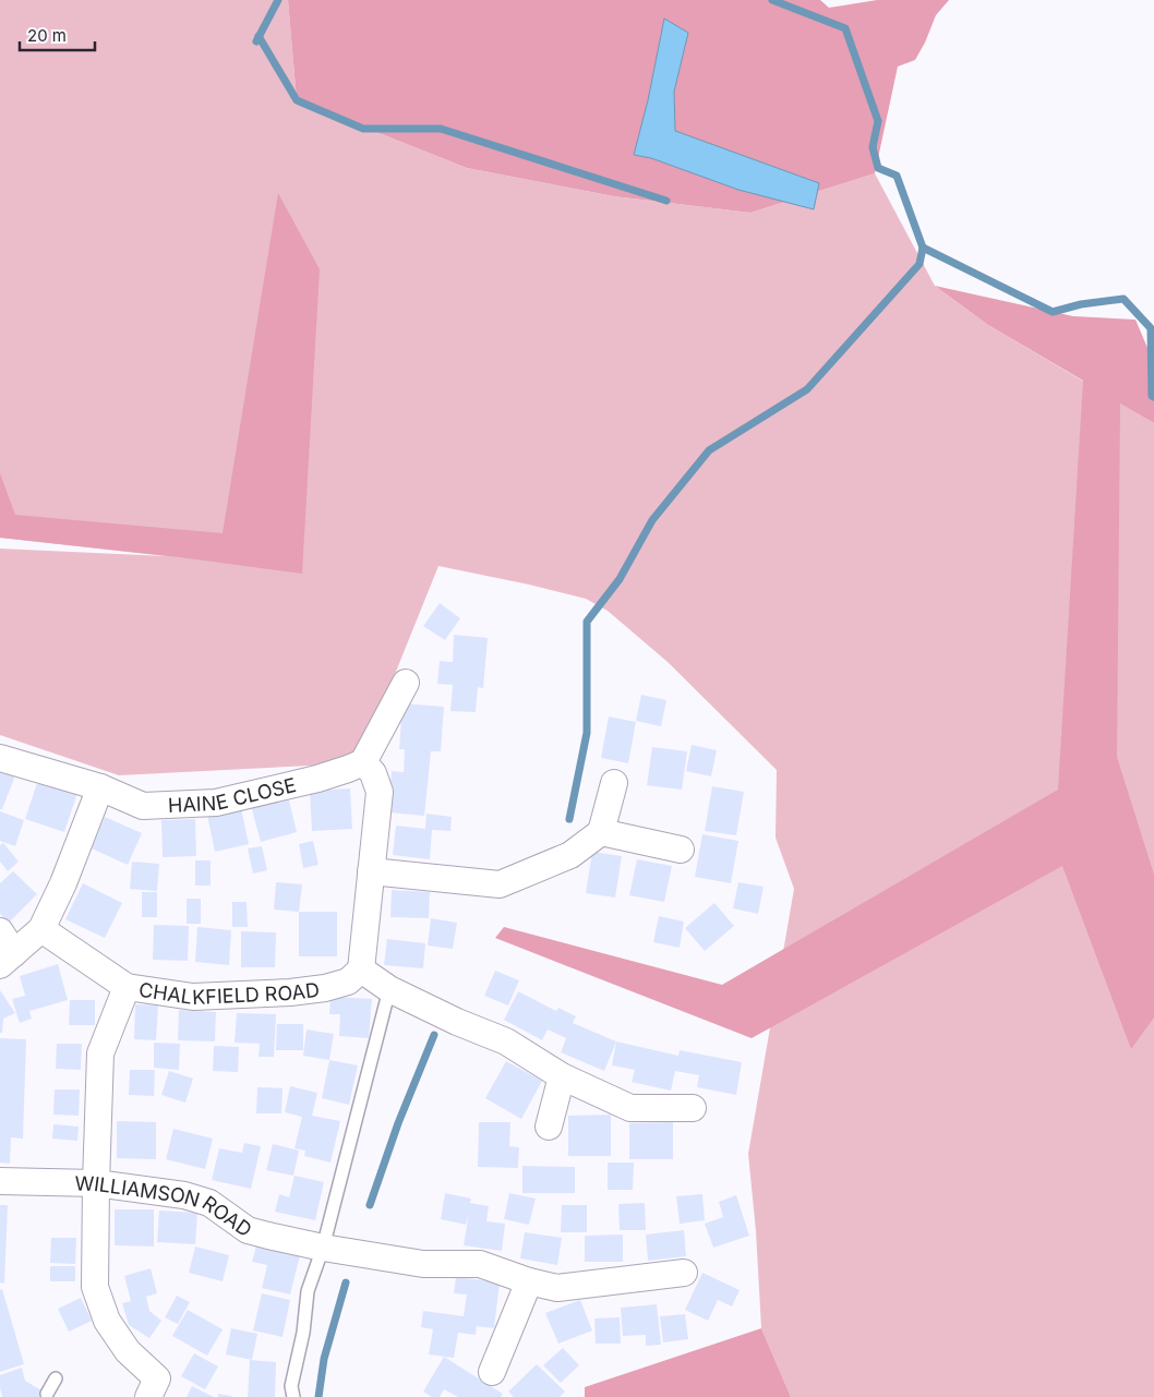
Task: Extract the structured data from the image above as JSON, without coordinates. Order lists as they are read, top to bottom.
{
  "streets": {
    "street": ["HAINE CLOSE", "CHALKFIELD ROAD", "WILLIAMSON ROAD"]
  },
  "scale_bar": "20 m"
}
